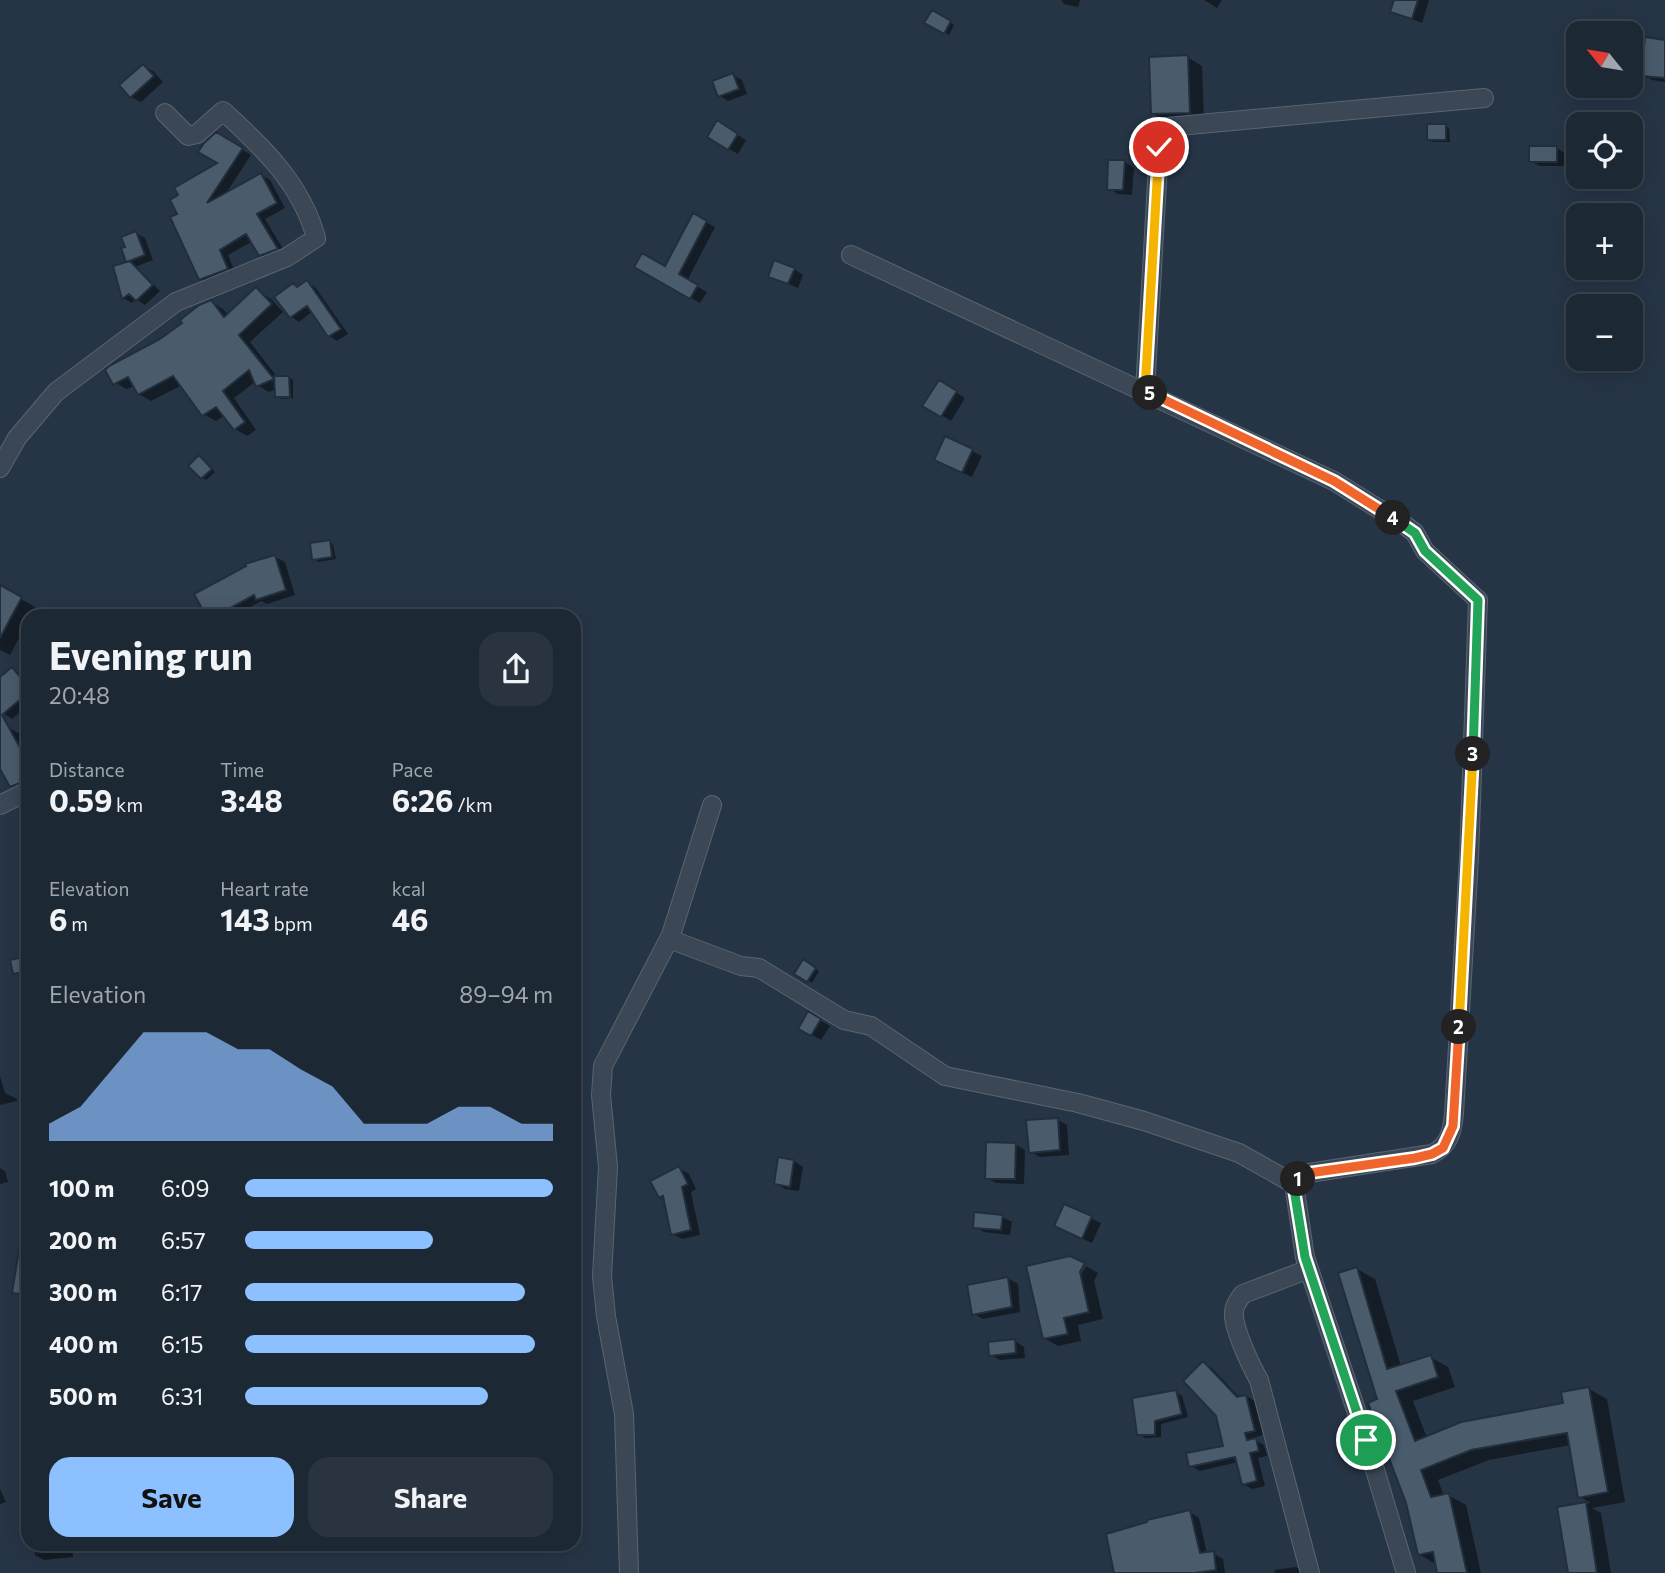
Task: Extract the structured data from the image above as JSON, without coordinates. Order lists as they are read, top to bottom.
{
  "north": "top left",
  "page": {
    "map_buttons": ["+", "−"],
    "pins": [
      "5",
      "4",
      "3",
      "2",
      "1"
    ],
    "heading": ["Evening run", "20:48"],
    "stats": [
      ["Distance", "0.59 km"],
      ["Time", "3:48"],
      ["Pace", "6:26 /km"],
      ["Elevation", "6 m"],
      ["Heart rate", "143 bpm"],
      ["kcal", "46"]
    ],
    "chart": ["Elevation", "89–94 m"],
    "list": [
      {
        "name": "100 m",
        "note": "6:09"
      },
      {
        "name": "200 m",
        "note": "6:57"
      },
      {
        "name": "300 m",
        "note": "6:17"
      },
      {
        "name": "400 m",
        "note": "6:15"
      },
      {
        "name": "500 m",
        "note": "6:31"
      }
    ],
    "buttons": ["Save", "Share"]
  }
}
